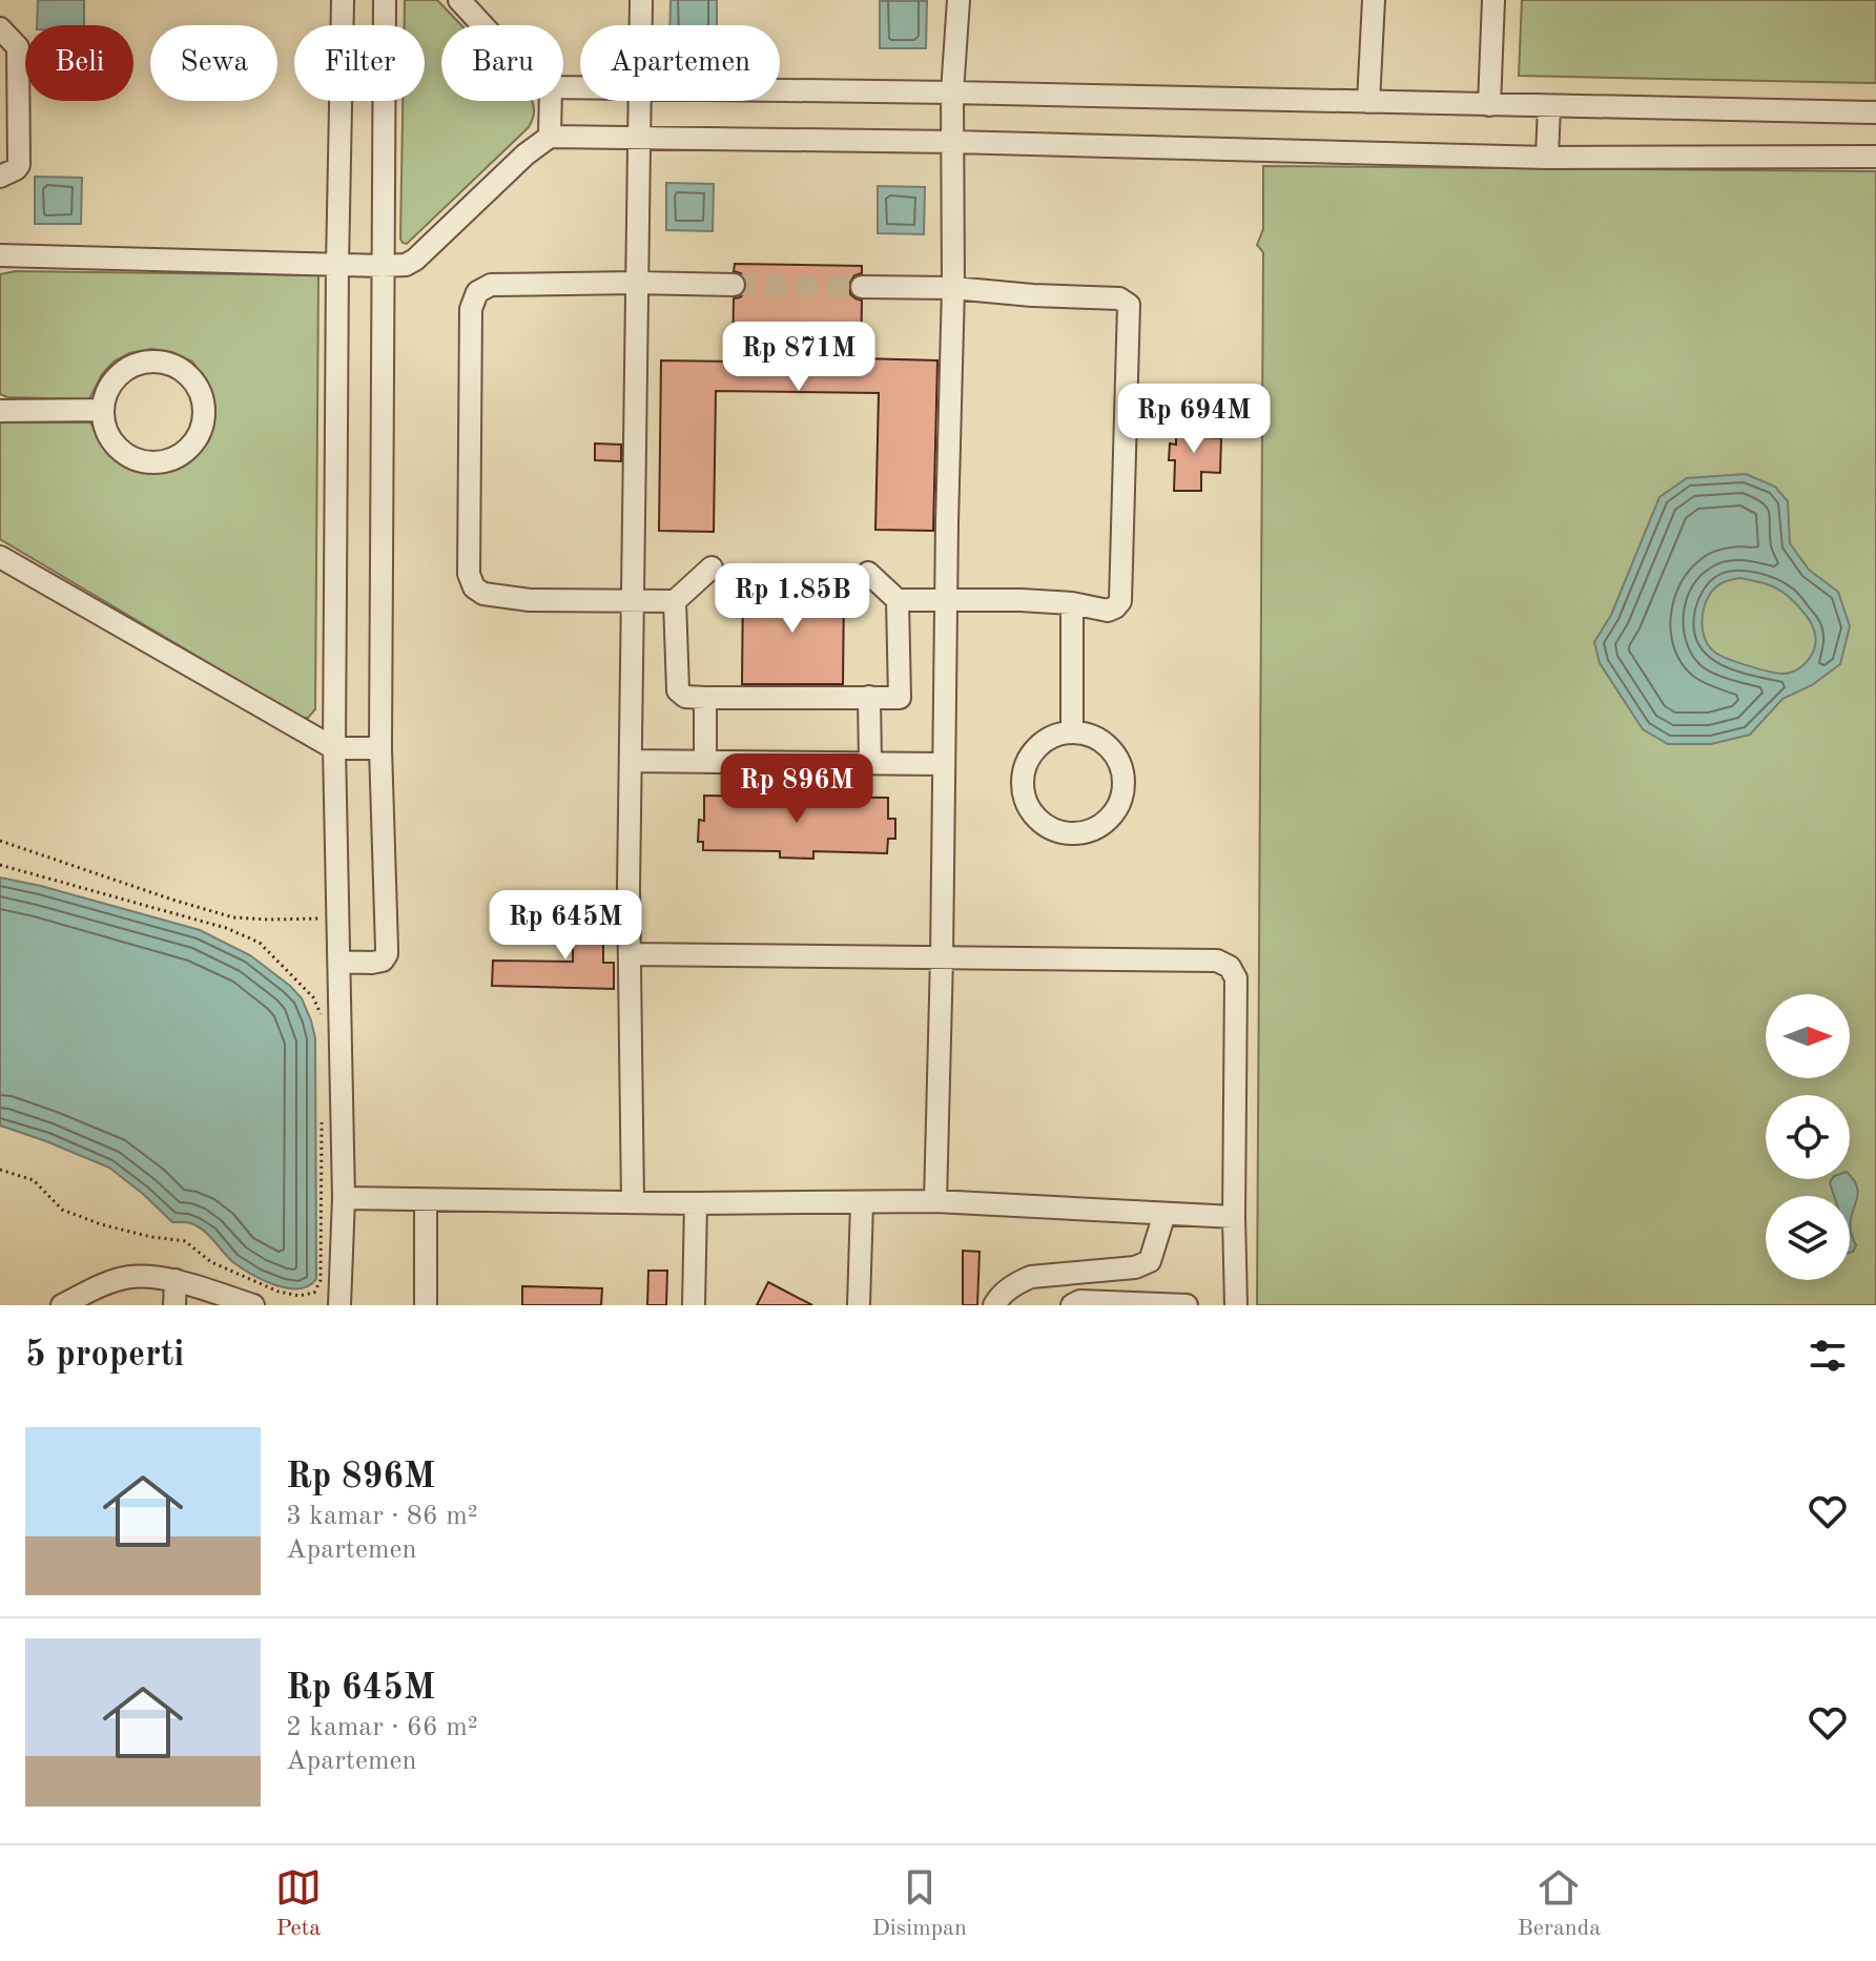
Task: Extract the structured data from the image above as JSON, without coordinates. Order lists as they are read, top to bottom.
{
  "north": "right",
  "page": {
    "chip": [
      "Beli",
      "Sewa",
      "Filter",
      "Baru",
      "Apartemen"
    ],
    "price": [
      "Rp 871M",
      "Rp 694M",
      "Rp 1.85B",
      "Rp 896M",
      "Rp 645M"
    ],
    "heading": "5 properti",
    "list": [
      {
        "name": "Rp 896M",
        "note": "3 kamar · 86 m² · Apartemen"
      },
      {
        "name": "Rp 645M",
        "note": "2 kamar · 66 m² · Apartemen"
      }
    ],
    "tabs": ["Peta", "Disimpan", "Beranda"]
  }
}
